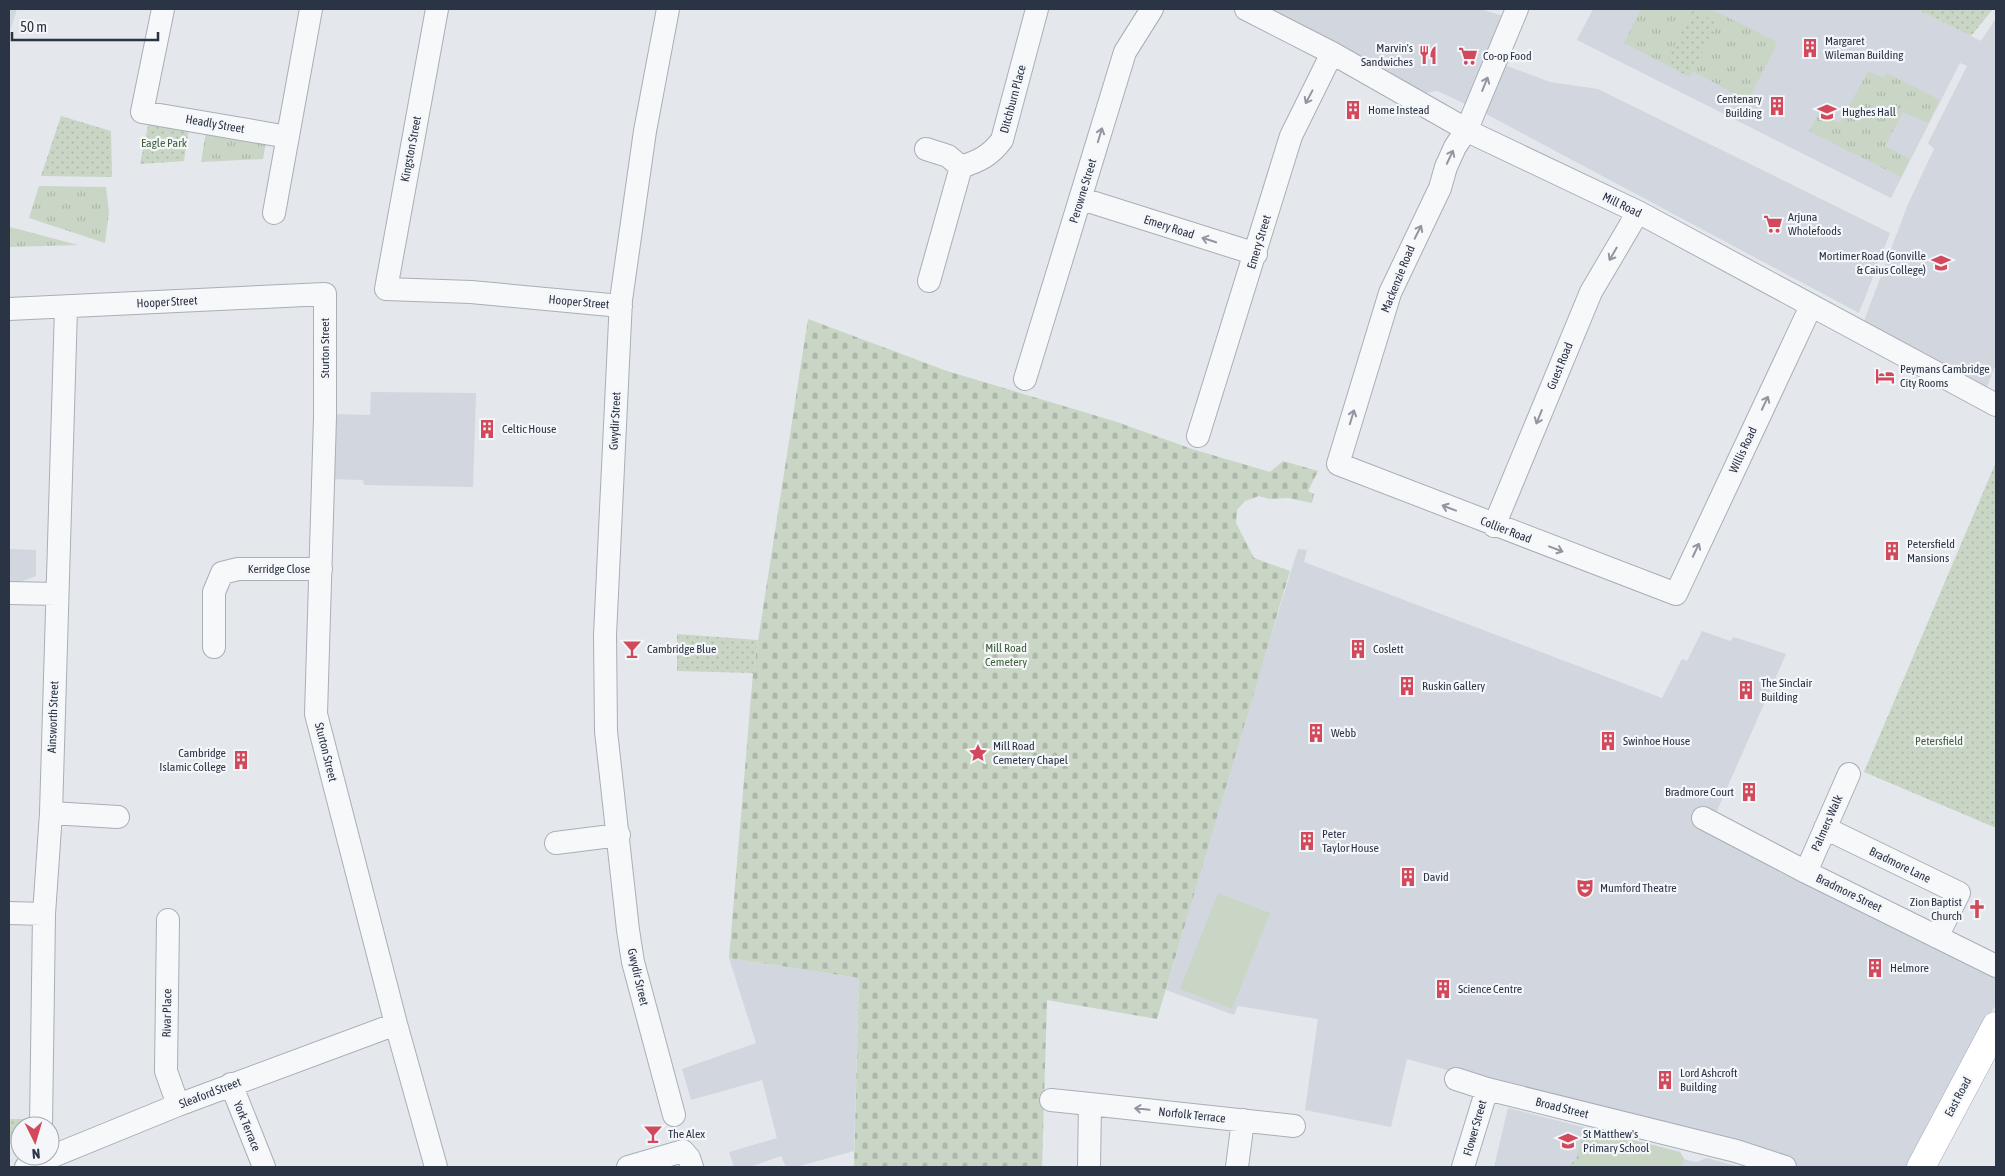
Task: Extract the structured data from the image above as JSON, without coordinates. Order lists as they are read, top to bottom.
{
  "streets": {
    "main road": ["East Road"],
    "street": [
      "Ditchburn Place",
      "Headly Street",
      "Kingston Street",
      "Perowne Street",
      "Mill Road",
      "Emery Road",
      "Emery Street",
      "Mackenzie Road",
      "Hooper Street",
      "Sturton Street",
      "Guest Road",
      "Gwydir Street",
      "Willis Road",
      "Collier Road",
      "Kerridge Close",
      "Ainsworth Street",
      "Palmers Walk",
      "Bradmore Lane",
      "Bradmore Street",
      "Rivar Place",
      "Sleaford Street",
      "Broad Street",
      "Norfolk Terrace",
      "York Terrace",
      "Flower Street"
    ]
  },
  "crossings": [
    ["Kingston Street", "Hooper Street"],
    ["Perowne Street", "Emery Road"],
    ["Mill Road", "Emery Street"],
    ["Mill Road", "Mackenzie Road"],
    ["Mill Road", "Guest Road"],
    ["Mill Road", "Willis Road"],
    ["Emery Road", "Emery Street"],
    ["Mackenzie Road", "Collier Road"],
    ["Hooper Street", "Sturton Street"],
    ["Hooper Street", "Gwydir Street"],
    ["Hooper Street", "Ainsworth Street"],
    ["Sturton Street", "Kerridge Close"],
    ["Sturton Street", "Sleaford Street"],
    ["Guest Road", "Collier Road"],
    ["Willis Road", "Collier Road"],
    ["Palmers Walk", "Bradmore Lane"],
    ["Palmers Walk", "Bradmore Street"],
    ["Bradmore Lane", "Bradmore Street"],
    ["Rivar Place", "Sleaford Street"],
    ["Sleaford Street", "York Terrace"],
    ["Broad Street", "Flower Street"]
  ],
  "one_way": [
    "Perowne Street",
    "Emery Road",
    "Emery Street",
    "Mackenzie Road",
    "Guest Road",
    "Willis Road",
    "Norfolk Terrace"
  ],
  "parks": ["Eagle Park", "Mill Road Cemetery", "Petersfield"],
  "places": {
    "building": [
      "Margaret Wileman Building",
      "Centenary Building",
      "Home Instead",
      "Celtic House",
      "Petersfield Mansions",
      "Coslett",
      "Ruskin Gallery",
      "The Sinclair Building",
      "Webb",
      "Swinhoe House",
      "Cambridge Islamic College",
      "Bradmore Court",
      "Peter Taylor House",
      "David",
      "Helmore",
      "Science Centre",
      "Lord Ashcroft Building"
    ],
    "restaurant": ["Marvin's Sandwiches"],
    "supermarket": ["Co-op Food", "Arjuna Wholefoods"],
    "school or university": ["Hughes Hall", "Mortimer Road (Gonville & Caius College)", "St Matthew's Primary School"],
    "hotel": ["Peymans Cambridge City Rooms"],
    "bar": ["Cambridge Blue", "The Alex"],
    "place": ["Mill Road Cemetery Chapel"],
    "theatre": ["Mumford Theatre"],
    "church": ["Zion Baptist Church"]
  },
  "scale_bar": "50 m",
  "north": "bottom"
}
